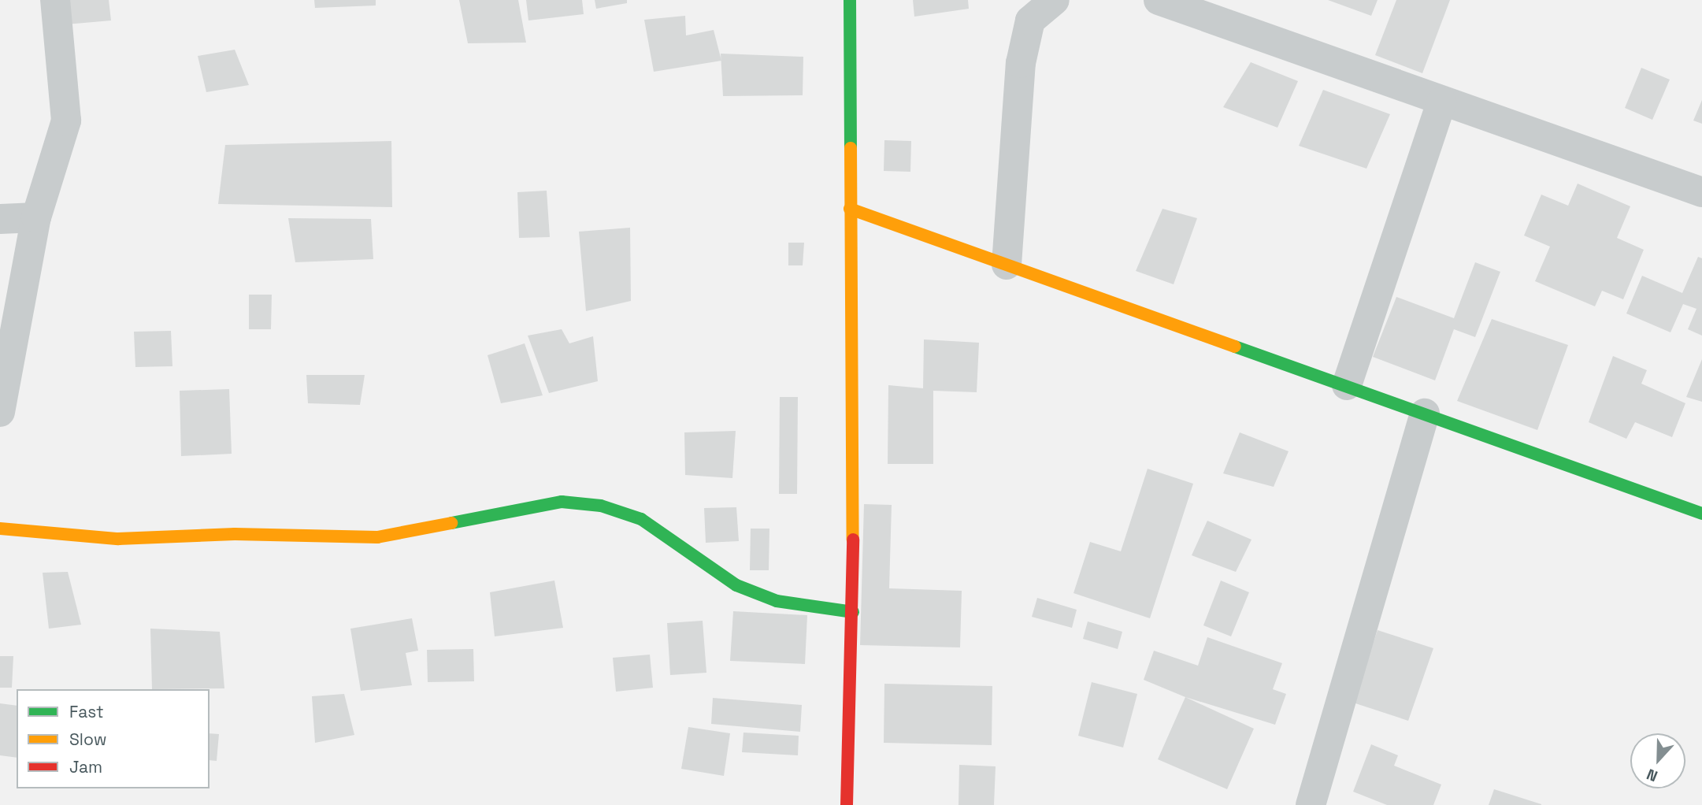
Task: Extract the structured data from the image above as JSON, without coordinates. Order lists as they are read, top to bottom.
{
  "legend": ["Fast", "Slow", "Jam"],
  "north": "bottom"
}
